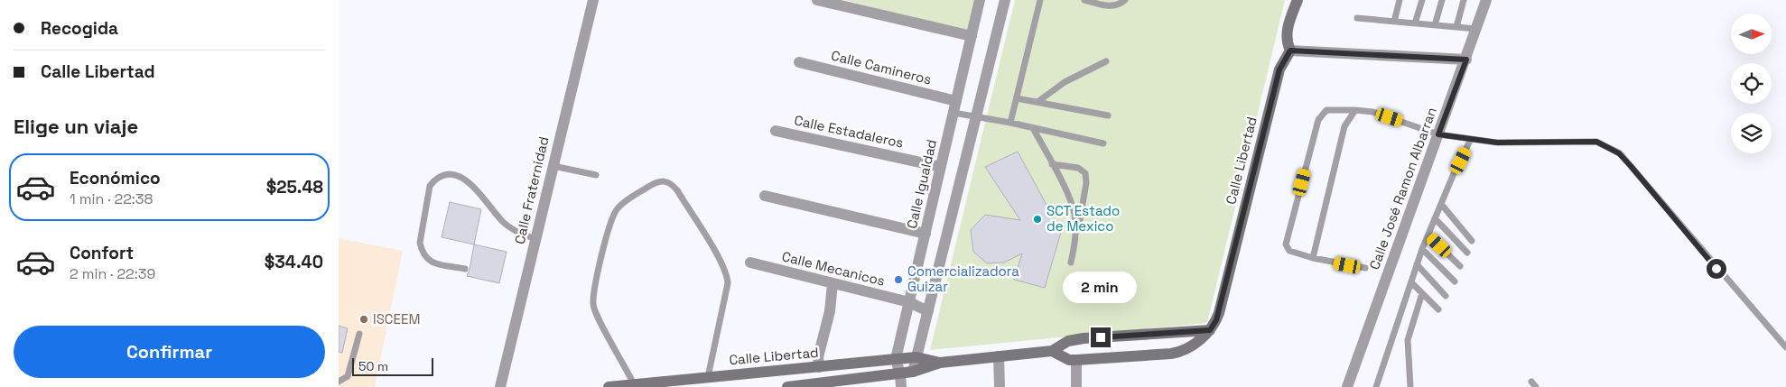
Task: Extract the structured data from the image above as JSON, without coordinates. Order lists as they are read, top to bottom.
{
  "streets": {
    "main road": ["Calle Libertad"],
    "street": [
      "Calle Camineros",
      "Calle Estadaleros",
      "Calle Igualdad",
      "Calle José Ramon Albarran",
      "Calle Fraternidad",
      "Calle Mecanicos"
    ]
  },
  "crossings": [
    ["Calle Camineros", "Calle Igualdad"],
    ["Calle Estadaleros", "Calle Igualdad"],
    ["Calle Libertad", "Calle Igualdad"],
    ["Calle Igualdad", "Calle Mecanicos"]
  ],
  "places": ["SCT Estado de Mexico", "Comercializadora Guizar", "ISCEEM"],
  "scale_bar": "50 m",
  "north": "right",
  "page": {
    "banner": ["Recogida", "Calle Libertad"],
    "heading": "Elige un viaje",
    "list": [
      {
        "name": "Económico",
        "note": "1 min · 22:38",
        "value": "$25.48"
      },
      {
        "name": "Confort",
        "note": "2 min · 22:39",
        "value": "$34.40"
      }
    ],
    "bubble": "2 min",
    "buttons": "Confirmar",
    "scale": "50 m"
  }
}
